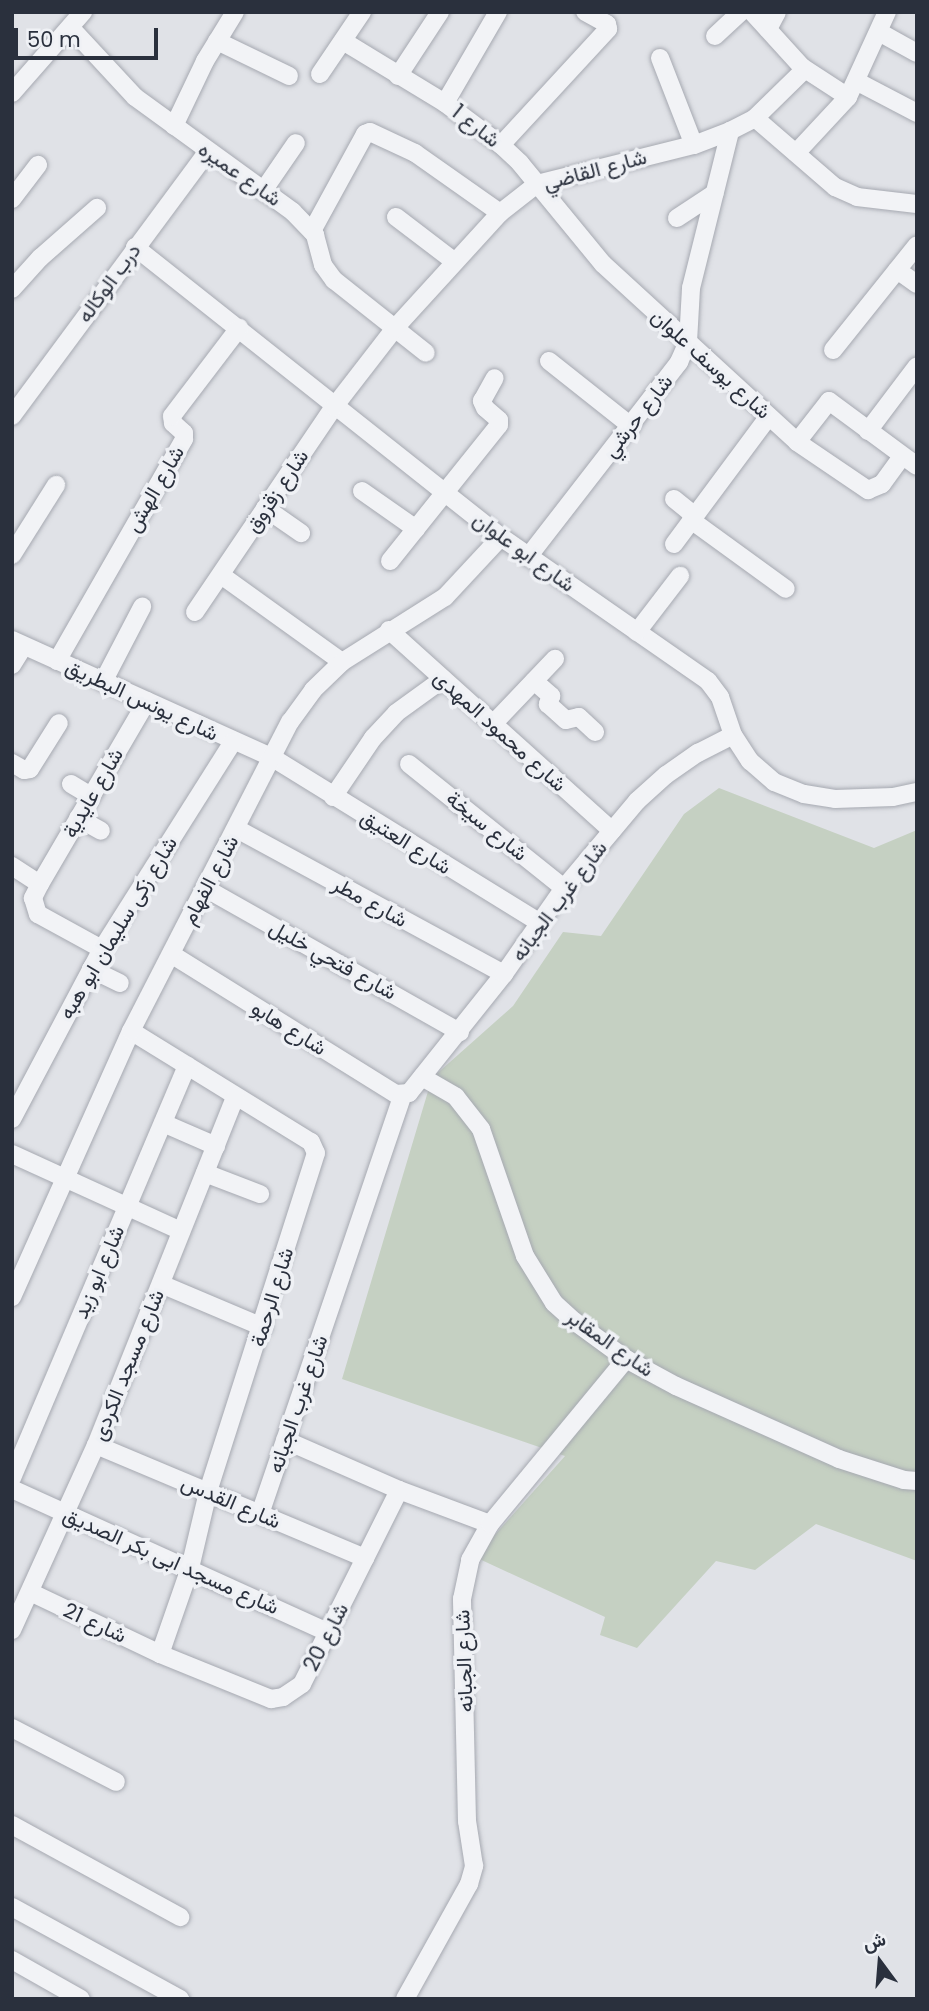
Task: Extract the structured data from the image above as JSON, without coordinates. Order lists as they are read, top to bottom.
{
  "streets": {
    "street": [
      "شارع 1",
      "شارع القاضي",
      "شارع عميره",
      "درب الوكاله",
      "شارع يوسف علوان",
      "شارع حرشي",
      "شارع الهش",
      "شارع زقزوق",
      "شارع ابو علوان",
      "شارع يونس البطريق",
      "شارع محمود المهدى",
      "شارع عايدية",
      "شارع سيخة",
      "شارع العتيق",
      "شارع الفهام",
      "شارع غرب الجبانه",
      "شارع مطر",
      "شارع زكى سليمان ابو هبه",
      "شارع فتحي خليل",
      "شارع هابو",
      "شارع ابو زيد",
      "شارع الرحمة",
      "شارع المقابر",
      "شارع مسجد الكردى",
      "شارع القدس",
      "شارع مسجد ابى بكر الصديق",
      "شارع 21",
      "شارع 20",
      "شارع الجبانه"
    ]
  },
  "crossings": [
    ["شارع 1", "شارع القاضي"],
    ["شارع 1", "شارع يوسف علوان"],
    ["شارع القاضي", "شارع عميره"],
    ["شارع القاضي", "شارع يوسف علوان"],
    ["شارع القاضي", "شارع حرشي"],
    ["شارع القاضي", "شارع زقزوق"],
    ["شارع القاضي", "شارع ابو علوان"],
    ["شارع عميره", "درب الوكاله"],
    ["درب الوكاله", "شارع ابو علوان"],
    ["شارع يوسف علوان", "شارع حرشي"],
    ["شارع حرشي", "شارع ابو علوان"],
    ["شارع الهش", "شارع ابو علوان"],
    ["شارع الهش", "شارع يونس البطريق"],
    ["شارع زقزوق", "شارع ابو علوان"],
    ["شارع ابو علوان", "شارع الفهام"],
    ["شارع ابو علوان", "شارع غرب الجبانه"],
    ["شارع يونس البطريق", "شارع عايدية"],
    ["شارع يونس البطريق", "شارع العتيق"],
    ["شارع يونس البطريق", "شارع الفهام"],
    ["شارع يونس البطريق", "شارع زكى سليمان ابو هبه"],
    ["شارع محمود المهدى", "شارع الفهام"],
    ["شارع محمود المهدى", "شارع غرب الجبانه"],
    ["شارع سيخة", "شارع غرب الجبانه"],
    ["شارع العتيق", "شارع الفهام"],
    ["شارع العتيق", "شارع غرب الجبانه"],
    ["شارع الفهام", "شارع مطر"],
    ["شارع الفهام", "شارع فتحي خليل"],
    ["شارع الفهام", "شارع هابو"],
    ["شارع الفهام", "شارع الرحمة"],
    ["شارع غرب الجبانه", "شارع مطر"],
    ["شارع غرب الجبانه", "شارع فتحي خليل"],
    ["شارع غرب الجبانه", "شارع هابو"],
    ["شارع غرب الجبانه", "شارع المقابر"],
    ["شارع غرب الجبانه", "شارع القدس"],
    ["شارع ابو زيد", "شارع الرحمة"],
    ["شارع الرحمة", "شارع مسجد الكردى"],
    ["شارع الرحمة", "شارع القدس"],
    ["شارع الرحمة", "شارع مسجد ابى بكر الصديق"],
    ["شارع الرحمة", "شارع 21"],
    ["شارع الرحمة", "شارع 20"],
    ["شارع المقابر", "شارع الجبانه"],
    ["شارع مسجد الكردى", "شارع القدس"],
    ["شارع مسجد الكردى", "شارع مسجد ابى بكر الصديق"],
    ["شارع مسجد الكردى", "شارع 21"],
    ["شارع القدس", "شارع 20"],
    ["شارع مسجد ابى بكر الصديق", "شارع 20"],
    ["شارع 21", "شارع 20"]
  ],
  "scale_bar": "50 m",
  "north": "top"
}
